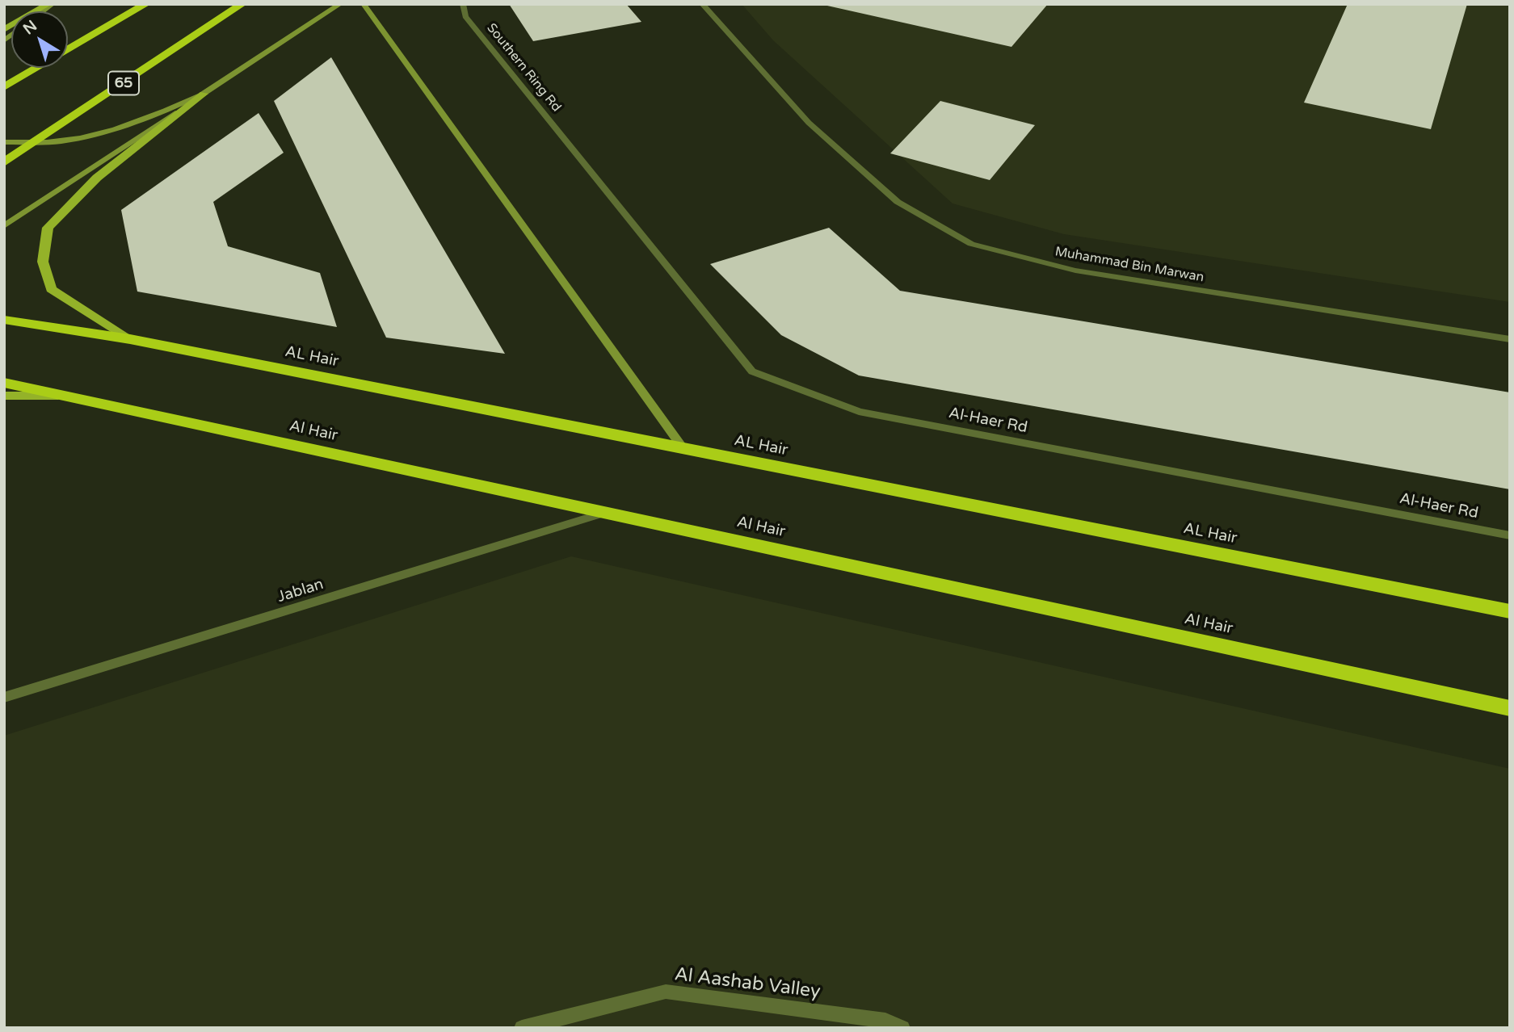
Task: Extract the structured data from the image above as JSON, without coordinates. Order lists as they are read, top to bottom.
{
  "streets": {
    "highway": ["65", "AL Hair", "Al Hair"],
    "street": [
      "Southern Ring Rd",
      "Muhammad Bin Marwan",
      "Al-Haer Rd",
      "Jablan",
      "Al Aashab Valley"
    ]
  },
  "crossings": [
    ["Southern Ring Rd", "Al-Haer Rd"],
    ["Al Hair", "Jablan"]
  ],
  "north": "top left"
}
